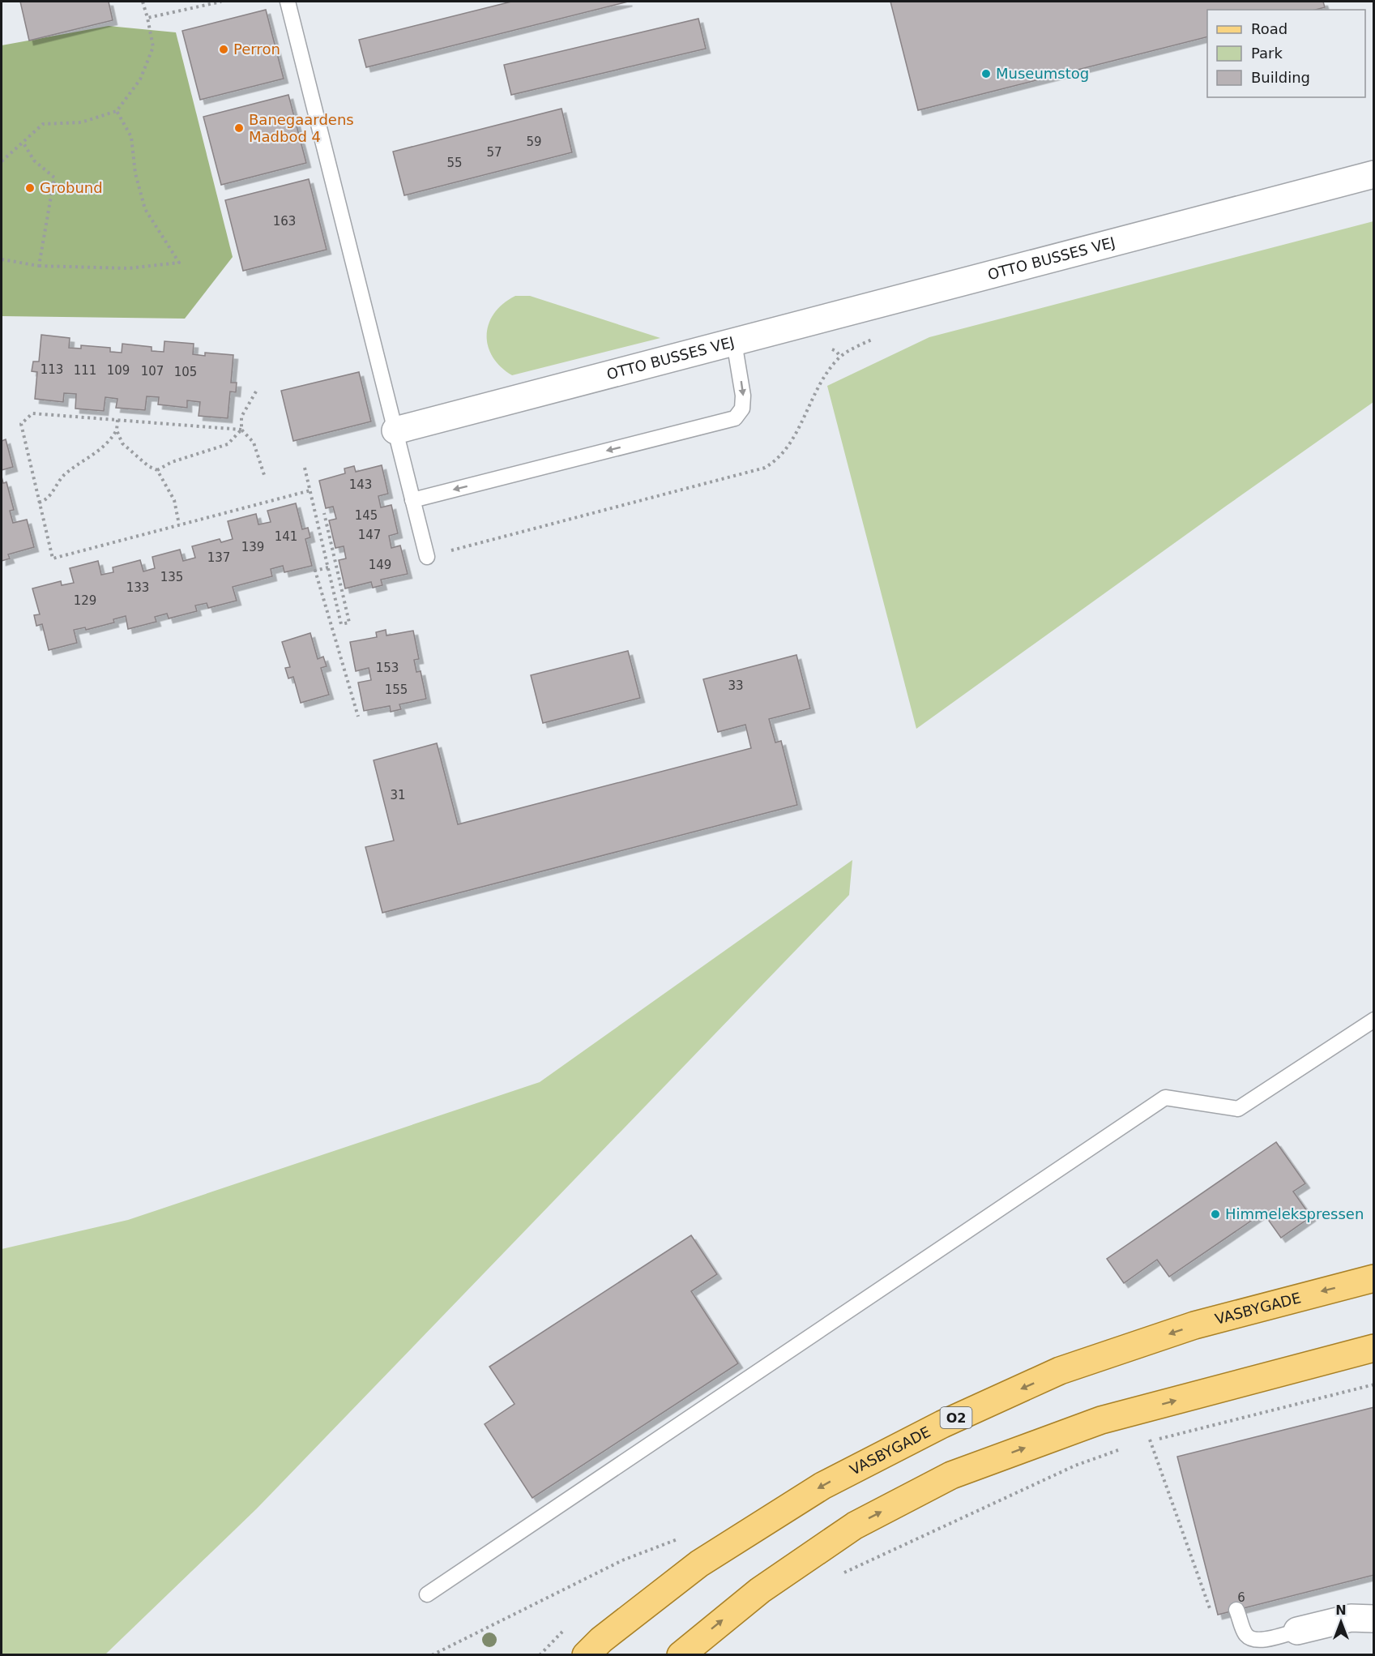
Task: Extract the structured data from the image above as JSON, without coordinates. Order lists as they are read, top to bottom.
{
  "streets": {
    "main road": ["VASBYGADE", "O2"],
    "street": ["OTTO BUSSES VEJ"]
  },
  "places": [
    "Perron",
    "Museumstog",
    "Banegaardens Madbod 4",
    "Grobund",
    "Himmelekspressen"
  ],
  "house_numbers": [
    "59",
    "57",
    "55",
    "163",
    "113",
    "111",
    "109",
    "107",
    "105",
    "143",
    "145",
    "147",
    "141",
    "139",
    "137",
    "149",
    "135",
    "133",
    "129",
    "153",
    "33",
    "155",
    "31",
    "6"
  ],
  "legend": ["Road", "Park", "Building"],
  "north": "top"
}
